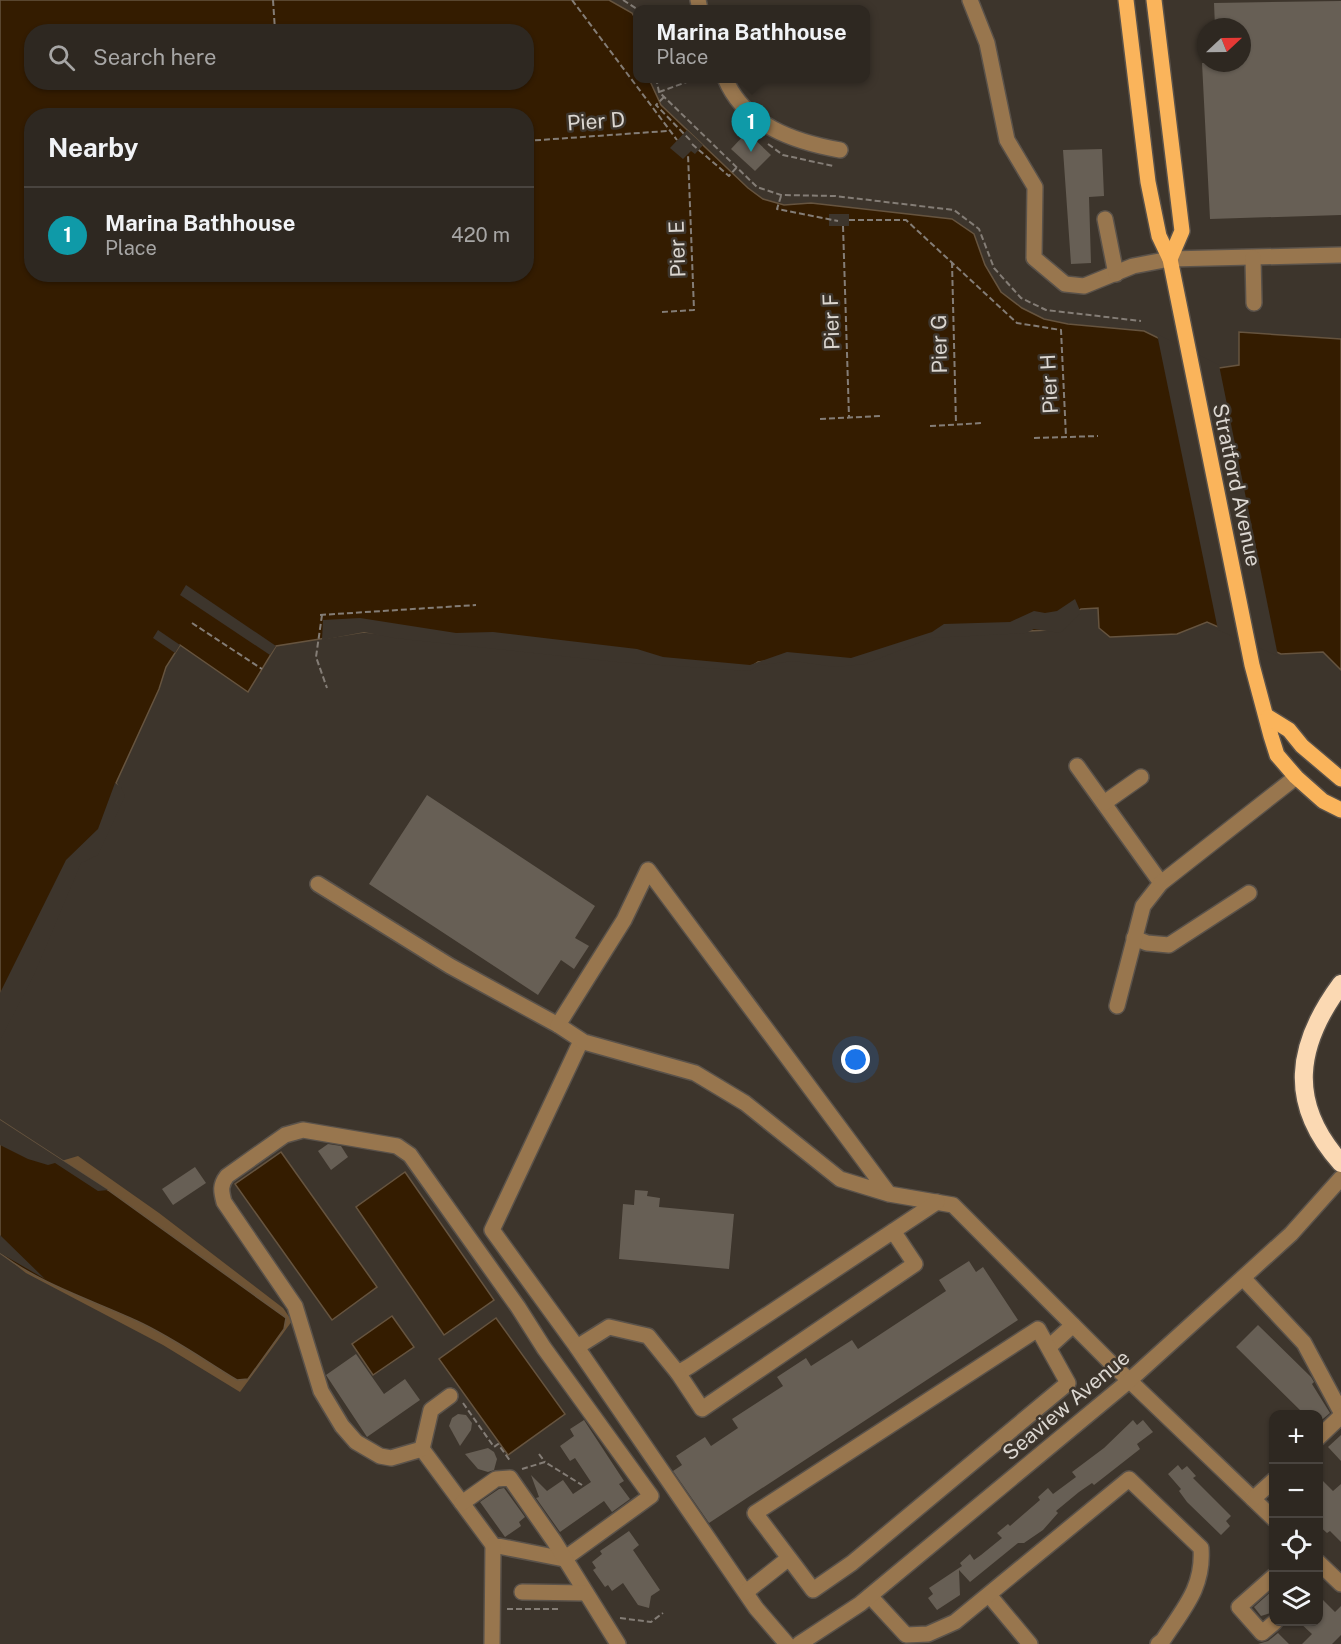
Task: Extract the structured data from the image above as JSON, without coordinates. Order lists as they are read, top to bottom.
{
  "streets": {
    "main road": ["Stratford Avenue"],
    "street": ["Seaview Avenue"],
    "path": [
      "Pier D",
      "Pier E",
      "Pier F",
      "Pier G",
      "Pier H"
    ]
  },
  "crossings": [
    ["Pier G", "Pier H"]
  ],
  "north": "right",
  "page": {
    "popup": ["Marina Bathhouse", "Place"],
    "search": "Search here",
    "pins": "1",
    "heading": "Nearby",
    "list": [
      {
        "mark": "1",
        "name": "Marina Bathhouse",
        "note": "Place",
        "value": "420 m"
      }
    ],
    "map_buttons": ["+", "−"]
  }
}
